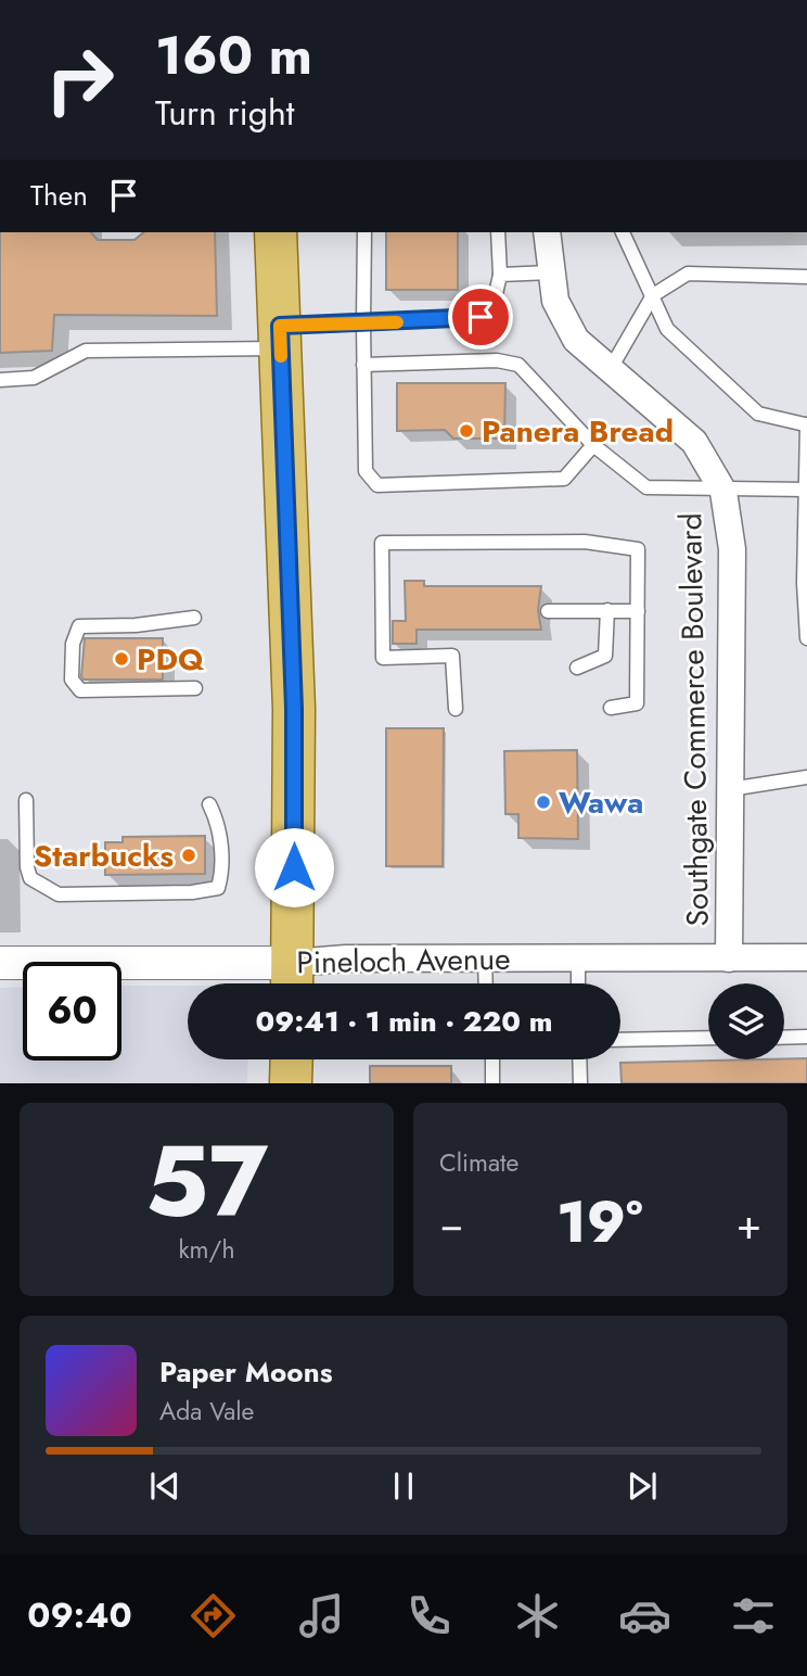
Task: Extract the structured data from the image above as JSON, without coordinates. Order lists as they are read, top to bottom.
{
  "streets": {
    "street": ["Southgate Commerce Boulevard", "Pineloch Avenue"]
  },
  "crossings": [
    ["Southgate Commerce Boulevard", "Pineloch Avenue"]
  ],
  "places": [
    "Panera Bread",
    "PDQ",
    "Wawa",
    "Starbucks"
  ],
  "page": {
    "turn": ["160 m", "Turn right"],
    "then": "Then",
    "limit": "60",
    "trip": "09:41 · 1 min · 220 m",
    "tile": [
      ["57", "km/h"],
      "Climate"
    ],
    "heat": ["−", "19°", "+"],
    "song": ["Paper Moons", "Ada Vale"],
    "tabs": "09:40"
  }
}
